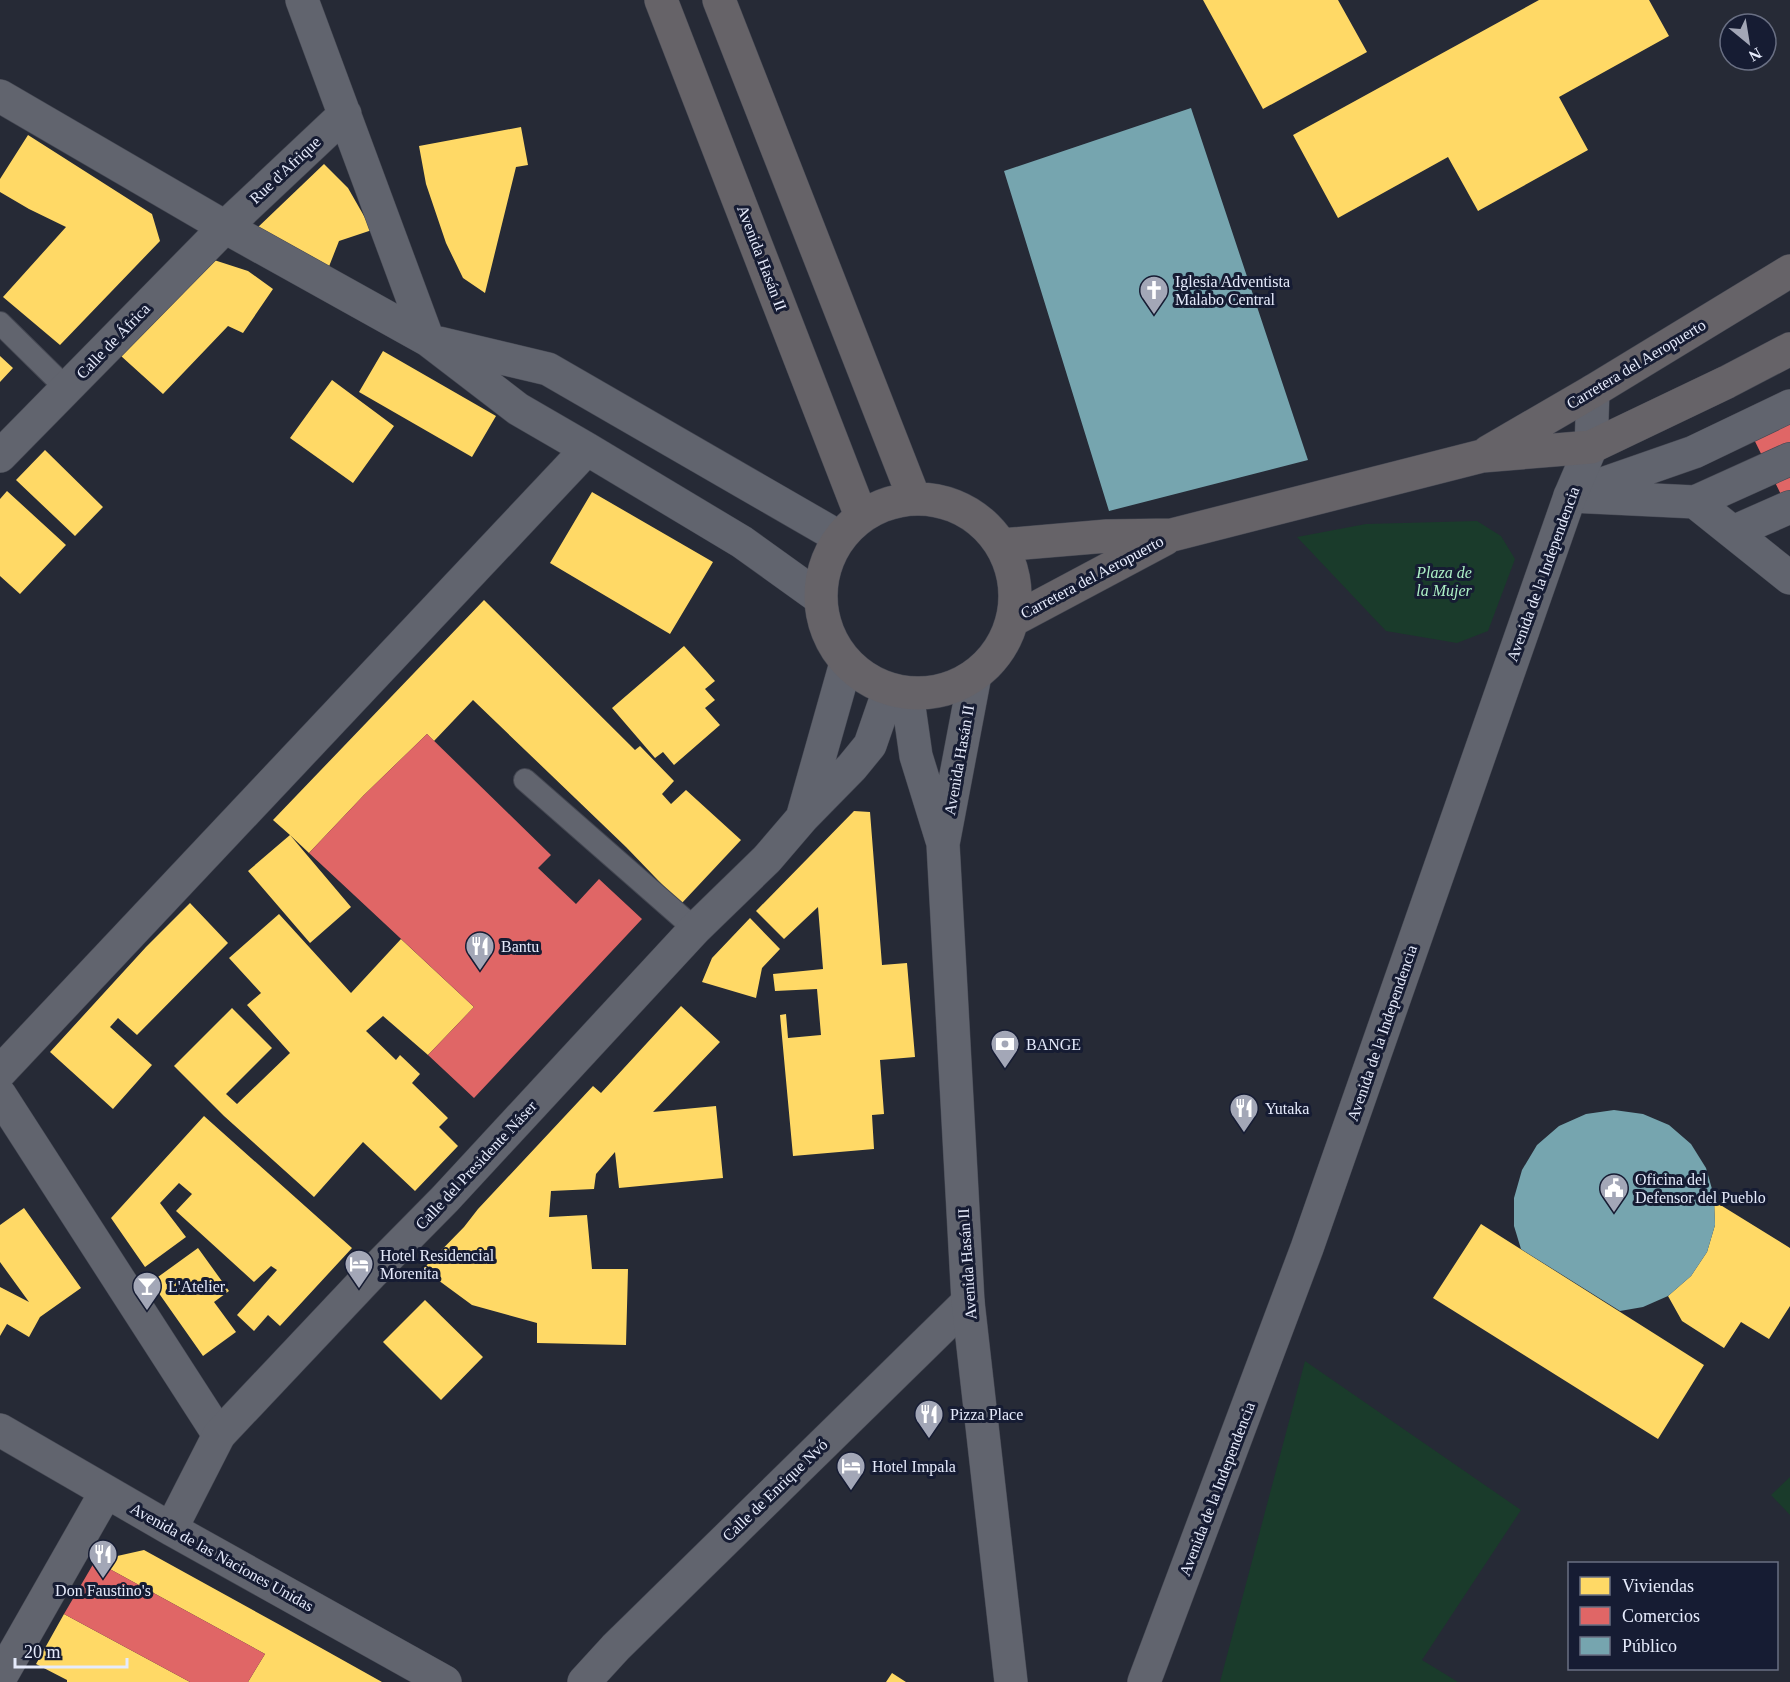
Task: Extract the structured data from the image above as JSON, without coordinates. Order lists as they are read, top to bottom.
{
  "streets": {
    "main road": ["Avenida Hasán II", "Carretera del Aeropuerto"],
    "street": [
      "Rue d'Afrique",
      "Calle de África",
      "Avenida de la Independencia",
      "Calle del Presidente Náser",
      "Calle de Enrique Nvó",
      "Avenida de las Naciones Unidas"
    ]
  },
  "crossings": [
    ["Rue d'Afrique", "Calle de África"],
    ["Avenida Hasán II", "Carretera del Aeropuerto"],
    ["Avenida Hasán II", "Calle del Presidente Náser"],
    ["Avenida Hasán II", "Calle de Enrique Nvó"],
    ["Carretera del Aeropuerto", "Avenida de la Independencia"],
    ["Carretera del Aeropuerto", "Calle del Presidente Náser"],
    ["Calle del Presidente Náser", "Avenida de las Naciones Unidas"]
  ],
  "parks": ["Plaza de la Mujer"],
  "places": {
    "church": ["Iglesia Adventista Malabo Central"],
    "restaurant": [
      "Bantu",
      "Yutaka",
      "Pizza Place",
      "Don Faustino's"
    ],
    "bank": ["BANGE"],
    "public building": ["Oficina del Defensor del Pueblo"],
    "hotel": ["Hotel Residencial Morenita", "Hotel Impala"],
    "bar": ["L'Atelier"]
  },
  "legend": ["Viviendas", "Comercios", "Público"],
  "scale_bar": "20 m",
  "north": "bottom right"
}
